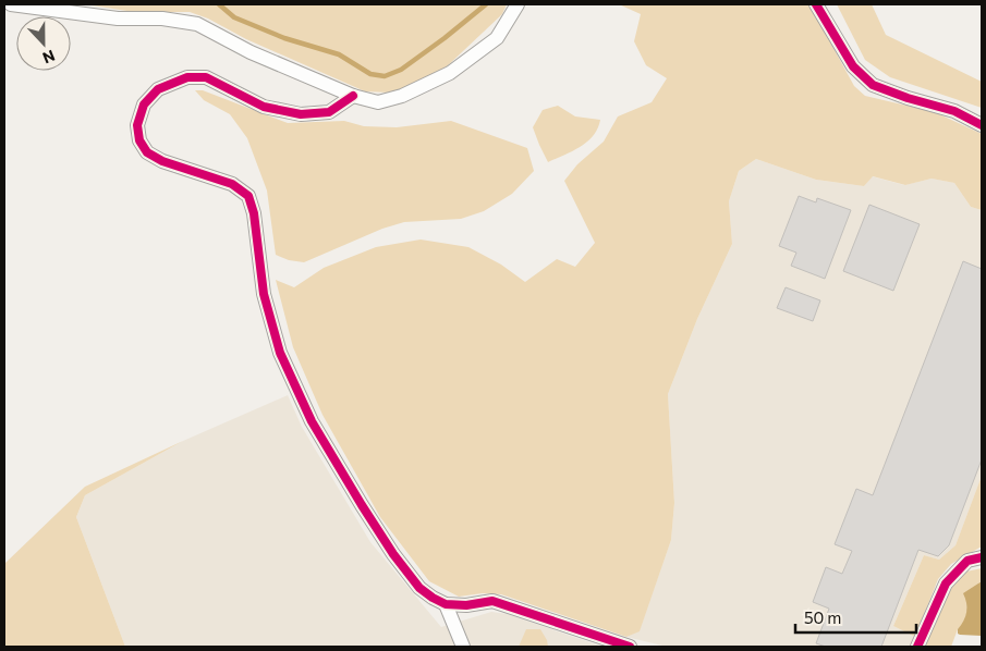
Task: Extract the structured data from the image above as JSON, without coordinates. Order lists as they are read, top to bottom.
{
  "scale_bar": "50 m",
  "north": "bottom"
}
